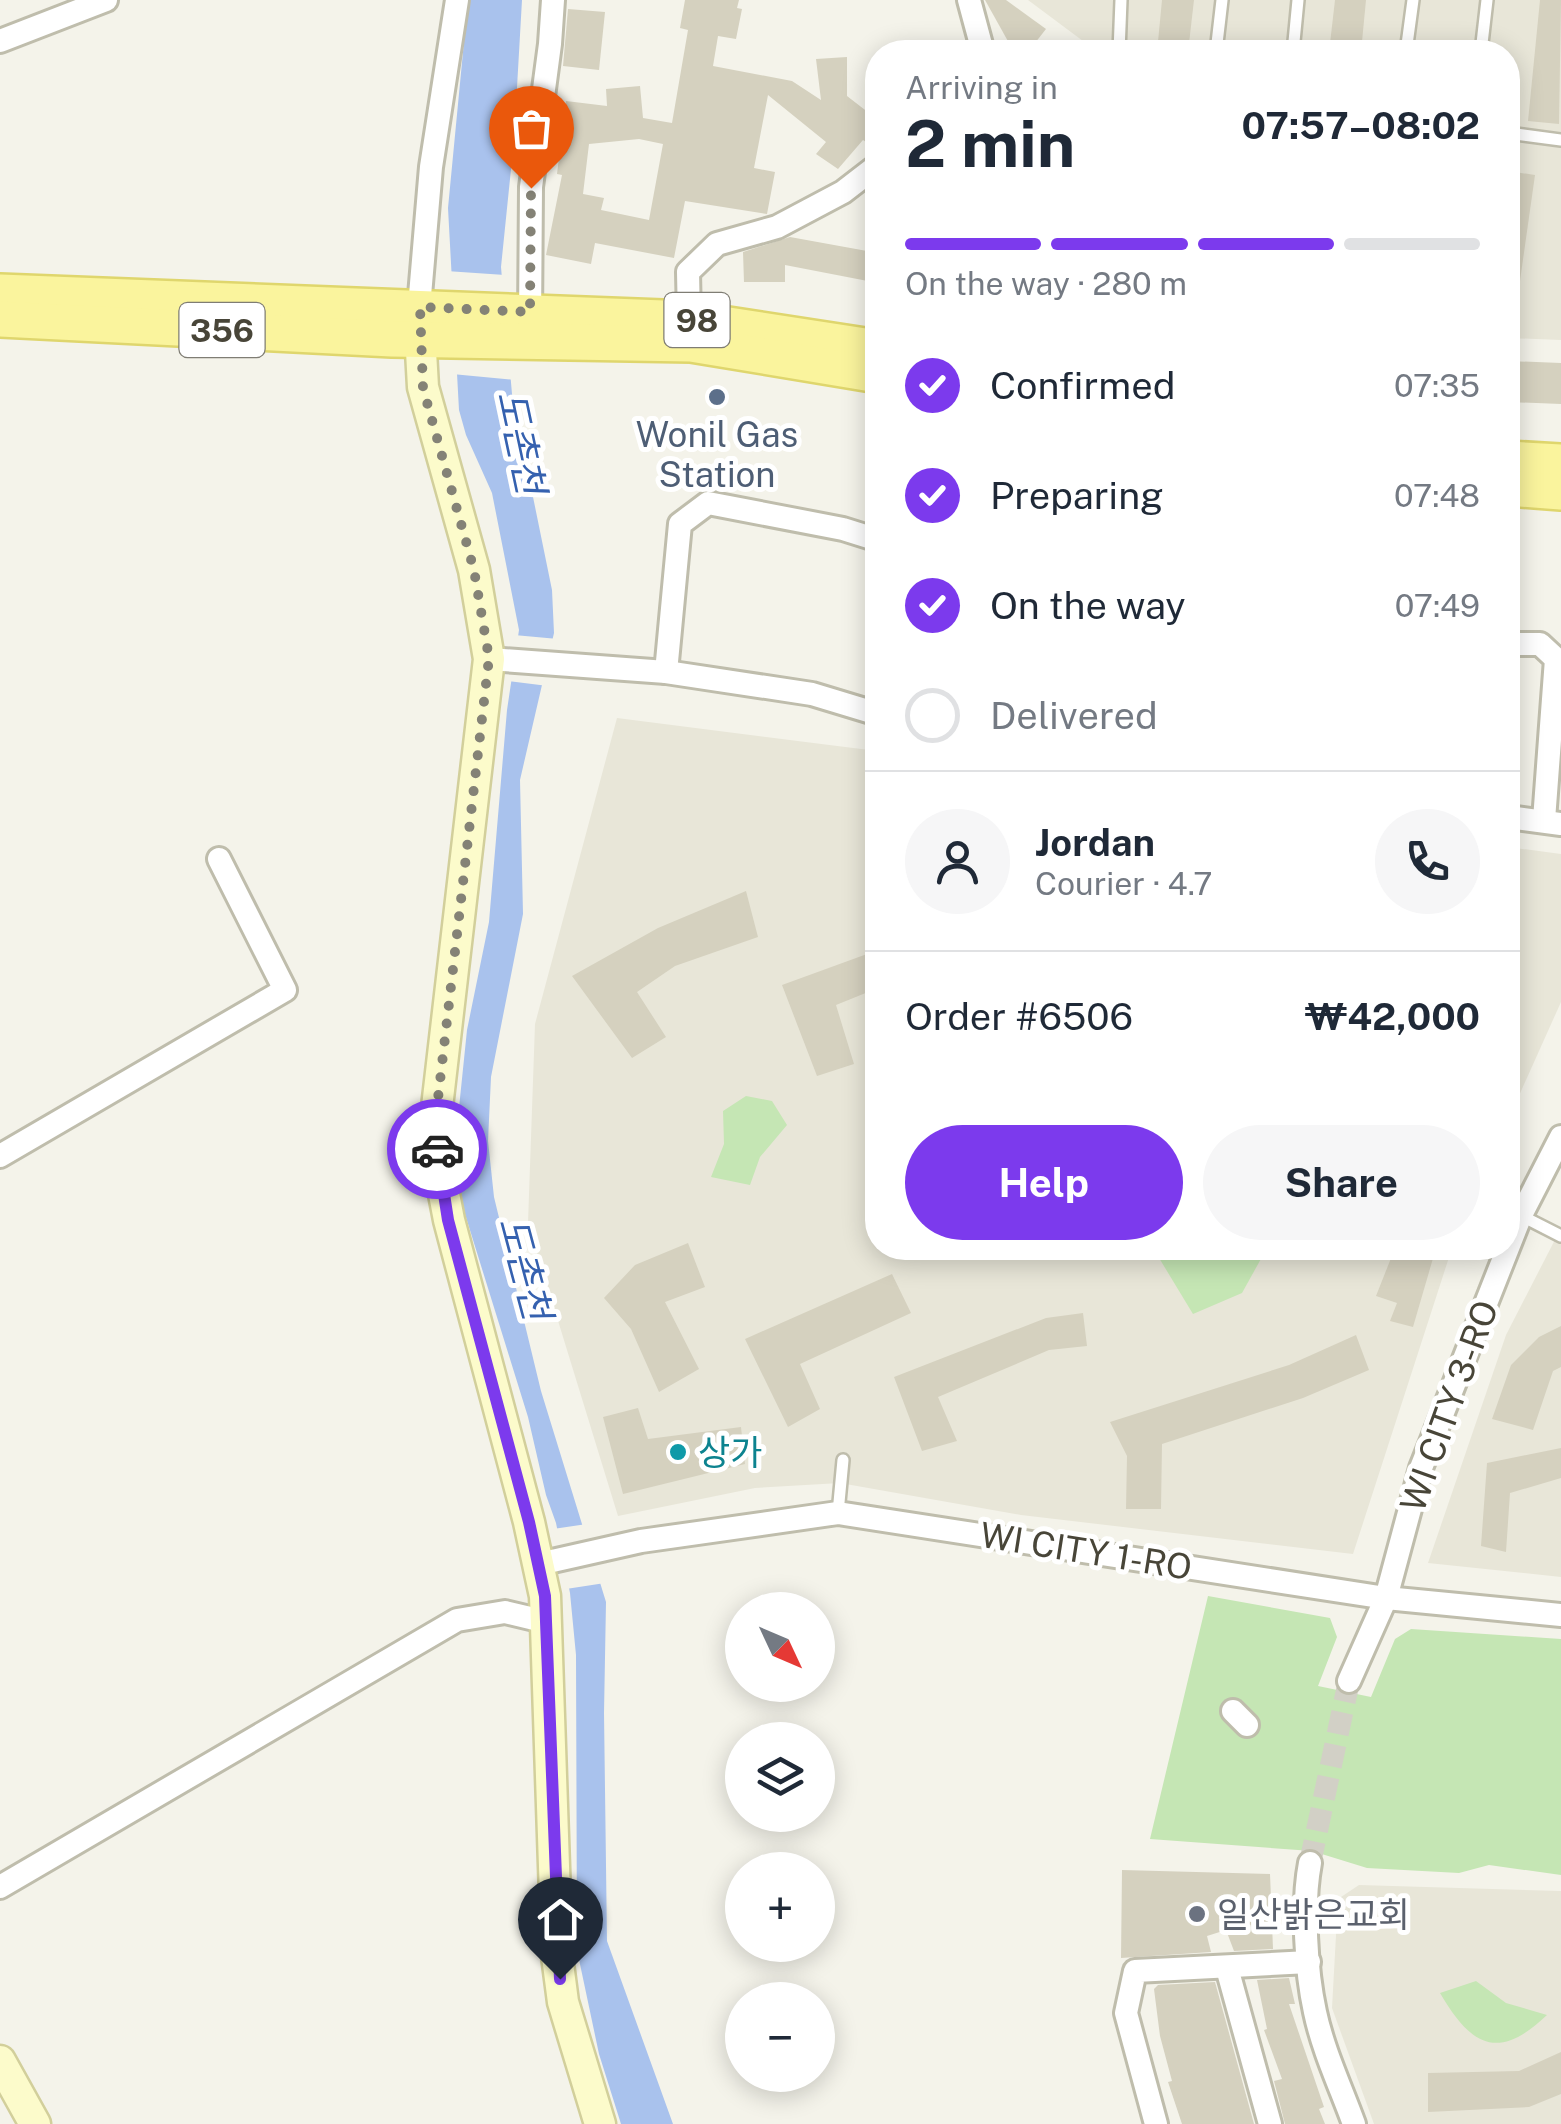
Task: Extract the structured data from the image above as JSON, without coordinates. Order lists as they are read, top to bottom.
{
  "streets": {
    "main road": ["98", "356"],
    "street": ["WI CITY 3-RO", "WI CITY 1-RO"]
  },
  "crossings": [
    ["98", "356"],
    ["WI CITY 3-RO", "WI CITY 1-RO"]
  ],
  "water": ["도촌천"],
  "places": ["Wonil Gas Station", "상가", "일산밝은교회"],
  "north": "bottom right",
  "page": {
    "heading": ["2 min", "Arriving in", "07:57–08:02"],
    "panel": [
      "Jordan",
      "Courier · 4.7",
      "Order #6506",
      "₩42,000"
    ],
    "bar": "On the way · 280 m",
    "list": [
      ["Confirmed", "07:35"],
      ["Preparing", "07:48"],
      ["On the way", "07:49"],
      "Delivered"
    ],
    "buttons": ["Help", "Share"],
    "map_buttons": ["+", "−"]
  }
}
